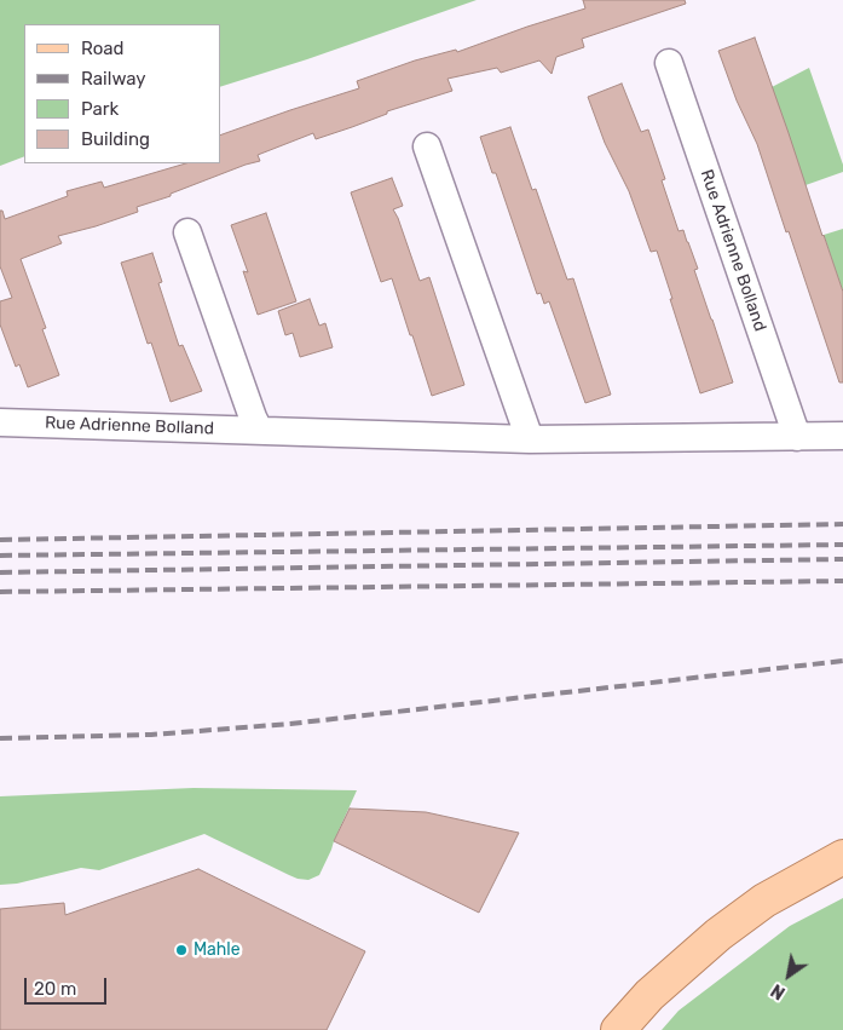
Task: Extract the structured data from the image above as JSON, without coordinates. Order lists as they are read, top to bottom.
{
  "streets": {
    "street": ["Rue Adrienne Bolland"]
  },
  "places": ["Mahle"],
  "legend": [
    "Road",
    "Railway",
    "Park",
    "Building"
  ],
  "scale_bar": "20 m",
  "north": "bottom left"
}
